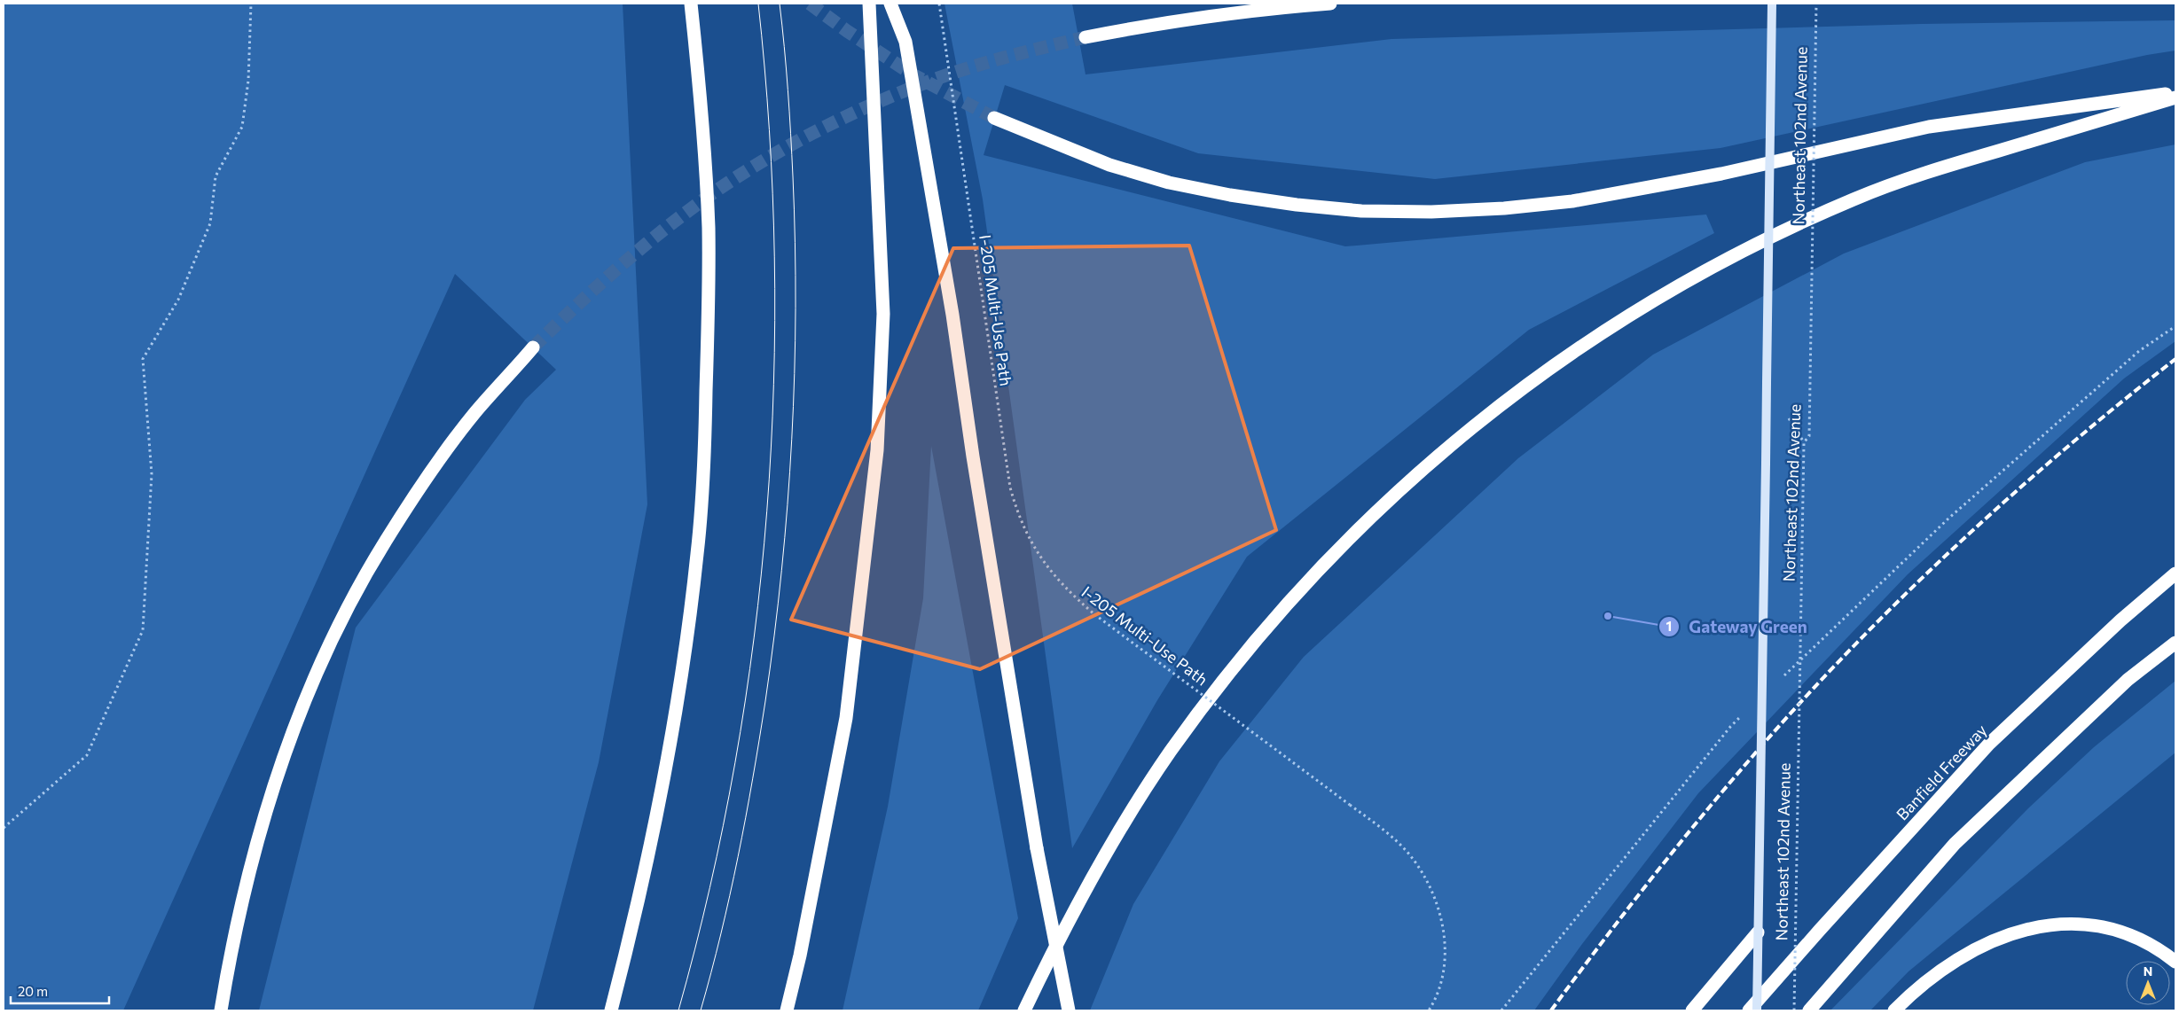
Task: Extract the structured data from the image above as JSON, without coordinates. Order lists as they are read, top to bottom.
{
  "streets": {
    "highway": ["Banfield Freeway"],
    "main road": ["Northeast 102nd Avenue"],
    "path": ["I-205 Multi-Use Path"]
  },
  "places": ["Gateway Green"],
  "scale_bar": "20 m",
  "north": "top"
}
